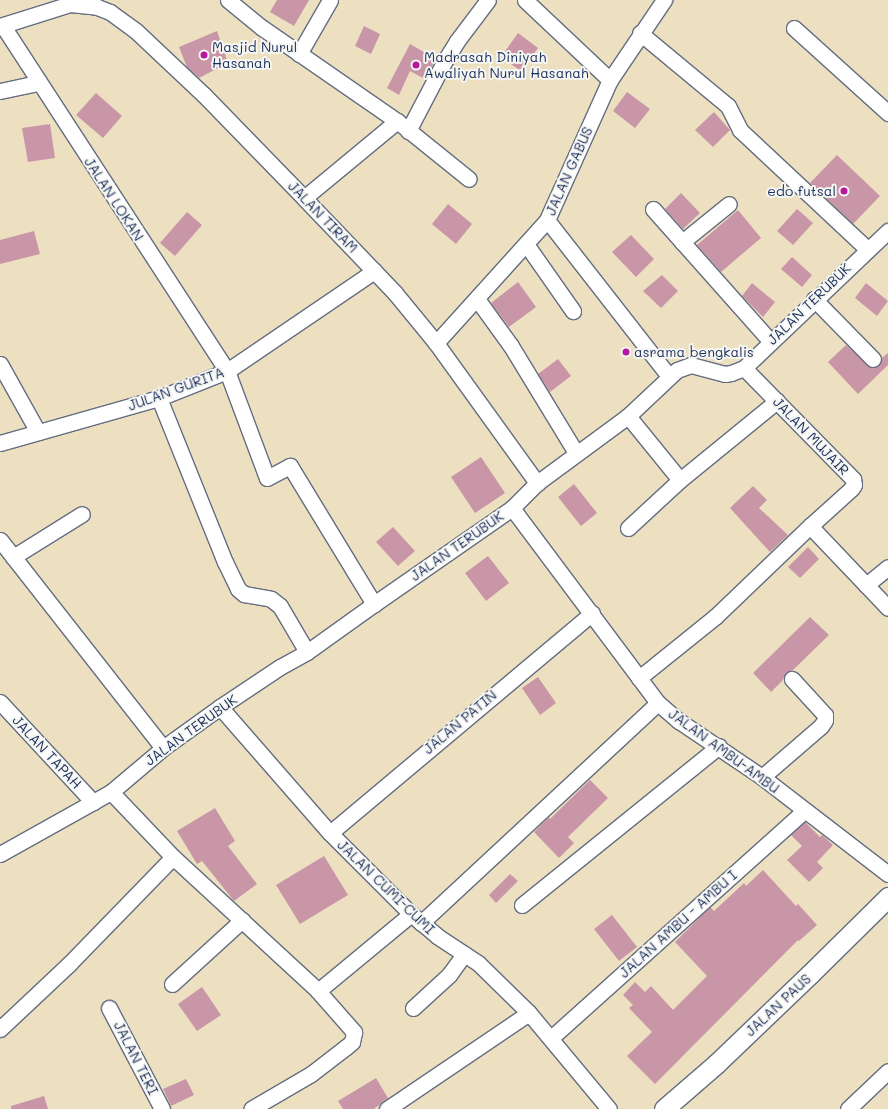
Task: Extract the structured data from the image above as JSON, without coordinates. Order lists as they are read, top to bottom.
{
  "streets": {
    "main road": ["JALAN PAUS"],
    "street": [
      "JALAN GABUS",
      "JALAN LOKAN",
      "JALAN TIRAM",
      "JALAN TERUBUK",
      "JULAN GURITA",
      "JALAN MUJAIR",
      "JALAN PATIN",
      "JALAN AMBU-AMBU",
      "JALAN TAPAH",
      "JALAN CUMI-CUMI",
      "JALAN AMBU - AMBU I",
      "JALAN TERI"
    ]
  },
  "crossings": [
    ["JALAN GABUS", "JALAN TIRAM"],
    ["JALAN LOKAN", "JALAN TERUBUK"],
    ["JALAN LOKAN", "JULAN GURITA"],
    ["JALAN TIRAM", "JALAN TERUBUK"],
    ["JALAN TIRAM", "JULAN GURITA"],
    ["JALAN TERUBUK", "JALAN MUJAIR"],
    ["JALAN TERUBUK", "JALAN AMBU-AMBU"],
    ["JALAN TERUBUK", "JALAN TAPAH"],
    ["JALAN TERUBUK", "JALAN CUMI-CUMI"],
    ["JALAN PATIN", "JALAN AMBU-AMBU"],
    ["JALAN PATIN", "JALAN CUMI-CUMI"],
    ["JALAN AMBU-AMBU", "JALAN AMBU - AMBU I"],
    ["JALAN CUMI-CUMI", "JALAN AMBU - AMBU I"]
  ],
  "places": [
    "Masjid Nurul Hasanah",
    "Madrasah Diniyah Awaliyah Nurul Hasanah",
    "edo futsal",
    "asrama bengkalis"
  ]
}
